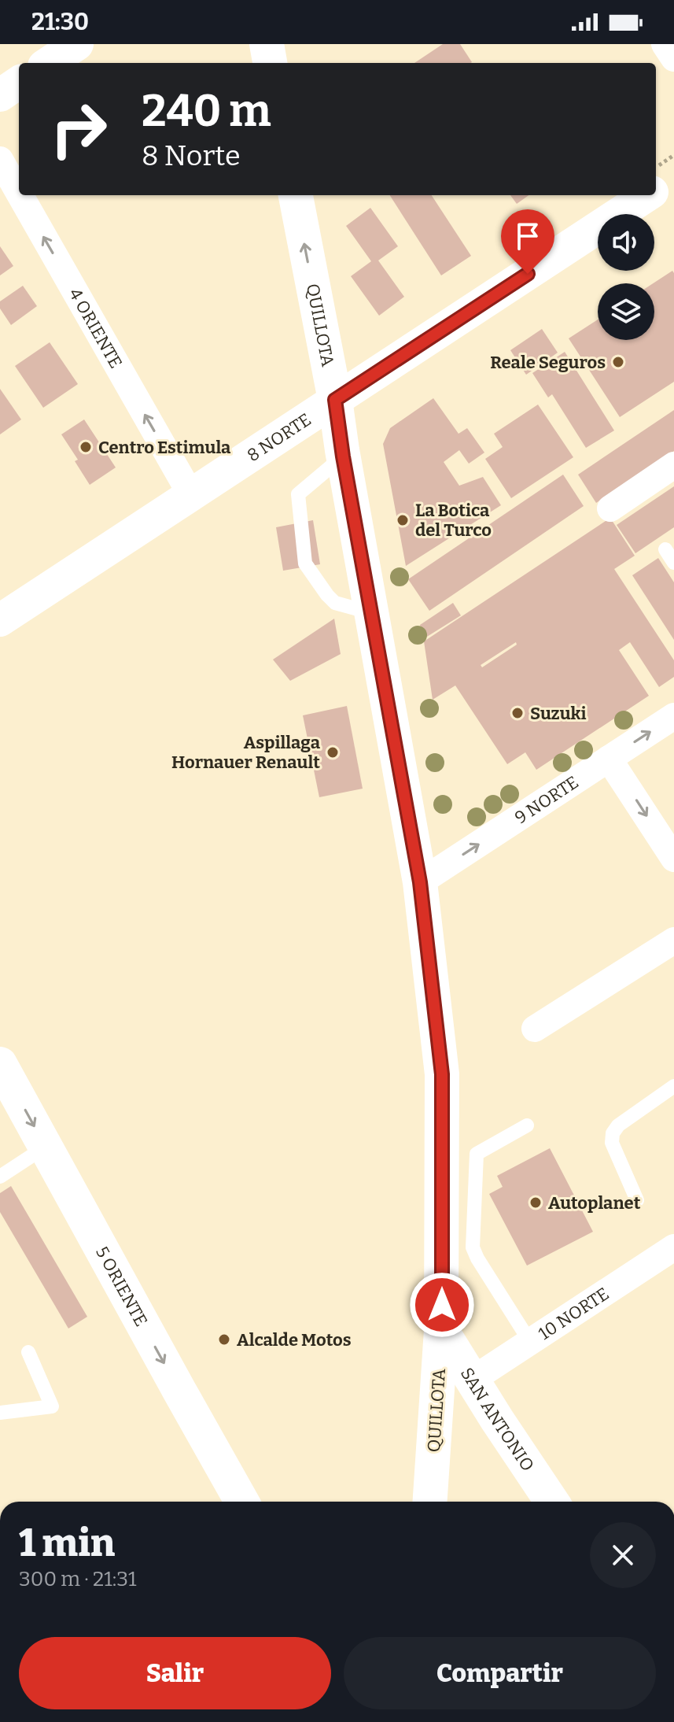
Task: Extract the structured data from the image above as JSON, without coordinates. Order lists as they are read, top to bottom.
{
  "streets": {
    "main road": ["QUILLOTA", "5 ORIENTE", "SAN ANTONIO"],
    "street": [
      "4 ORIENTE",
      "8 NORTE",
      "9 NORTE",
      "10 NORTE"
    ]
  },
  "crossings": [
    ["QUILLOTA", "8 NORTE"],
    ["QUILLOTA", "9 NORTE"],
    ["QUILLOTA", "SAN ANTONIO"],
    ["4 ORIENTE", "8 NORTE"],
    ["10 NORTE", "SAN ANTONIO"]
  ],
  "one_way": ["4 ORIENTE", "5 ORIENTE"],
  "places": [
    "Reale Seguros",
    "Centro Estimula",
    "La Botica del Turco",
    "Suzuki",
    "Aspillaga Hornauer Renault",
    "Autoplanet",
    "Alcalde Motos"
  ],
  "page": {
    "status": "21:30",
    "turn": ["240 m", "8 Norte"],
    "heading": ["1 min", "300 m · 21:31"],
    "buttons": ["Salir", "Compartir"]
  }
}
